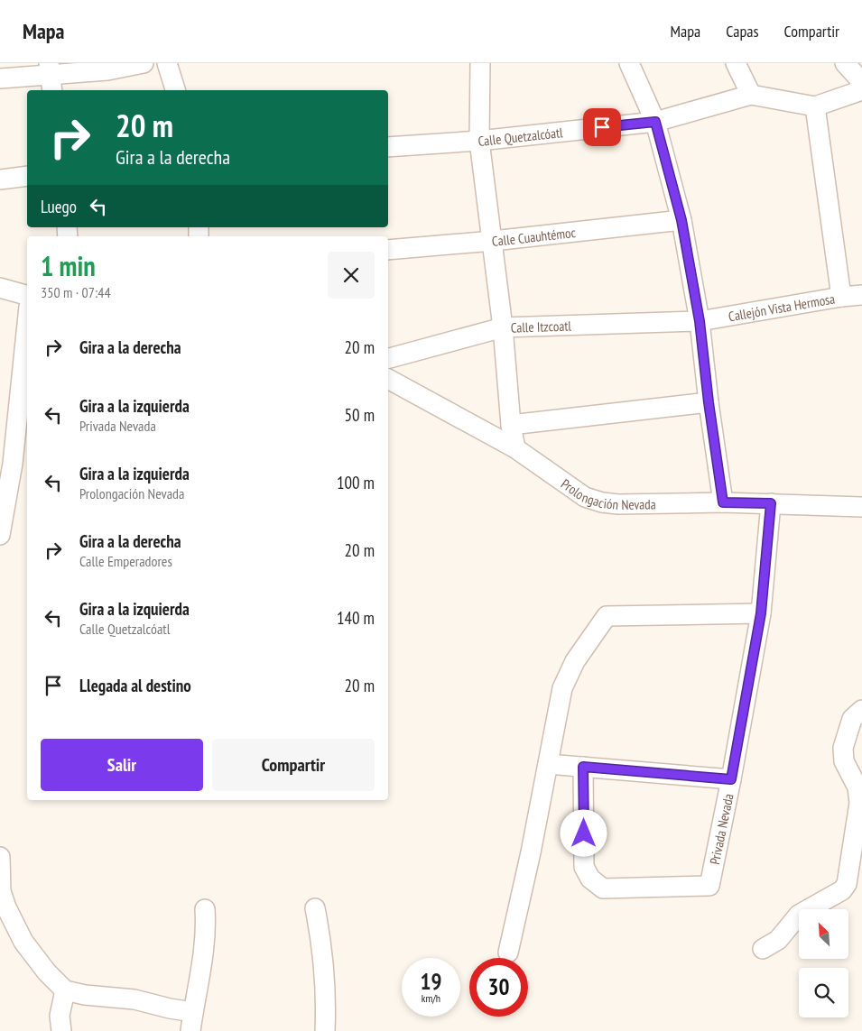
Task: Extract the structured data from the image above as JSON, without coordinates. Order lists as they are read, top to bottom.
{
  "streets": {
    "street": [
      "Calle Quetzalcóatl",
      "Calle Cuauhtémoc",
      "Callejón Vista Hermosa",
      "Calle Itzcoatl",
      "Prolongación Nevada",
      "Privada Nevada"
    ]
  },
  "crossings": [
    ["Callejón Vista Hermosa", "Calle Itzcoatl"],
    ["Prolongación Nevada", "Privada Nevada"]
  ],
  "north": "top left",
  "page": {
    "header": "Mapa",
    "nav": ["Mapa", "Capas", "Compartir"],
    "turn": ["20 m", "Gira a la derecha"],
    "then": "Luego",
    "heading": ["1 min", "350 m · 07:44"],
    "list": [
      {
        "name": "Gira a la derecha",
        "value": "20 m"
      },
      {
        "name": "Gira a la izquierda",
        "note": "Privada Nevada",
        "value": "50 m"
      },
      {
        "name": "Gira a la izquierda",
        "note": "Prolongación Nevada",
        "value": "100 m"
      },
      {
        "name": "Gira a la derecha",
        "note": "Calle Emperadores",
        "value": "20 m"
      },
      {
        "name": "Gira a la izquierda",
        "note": "Calle Quetzalcóatl",
        "value": "140 m"
      },
      {
        "name": "Llegada al destino",
        "value": "20 m"
      }
    ],
    "buttons": ["Salir", "Compartir"],
    "speed": "19 km/h",
    "limit": "30"
  }
}
